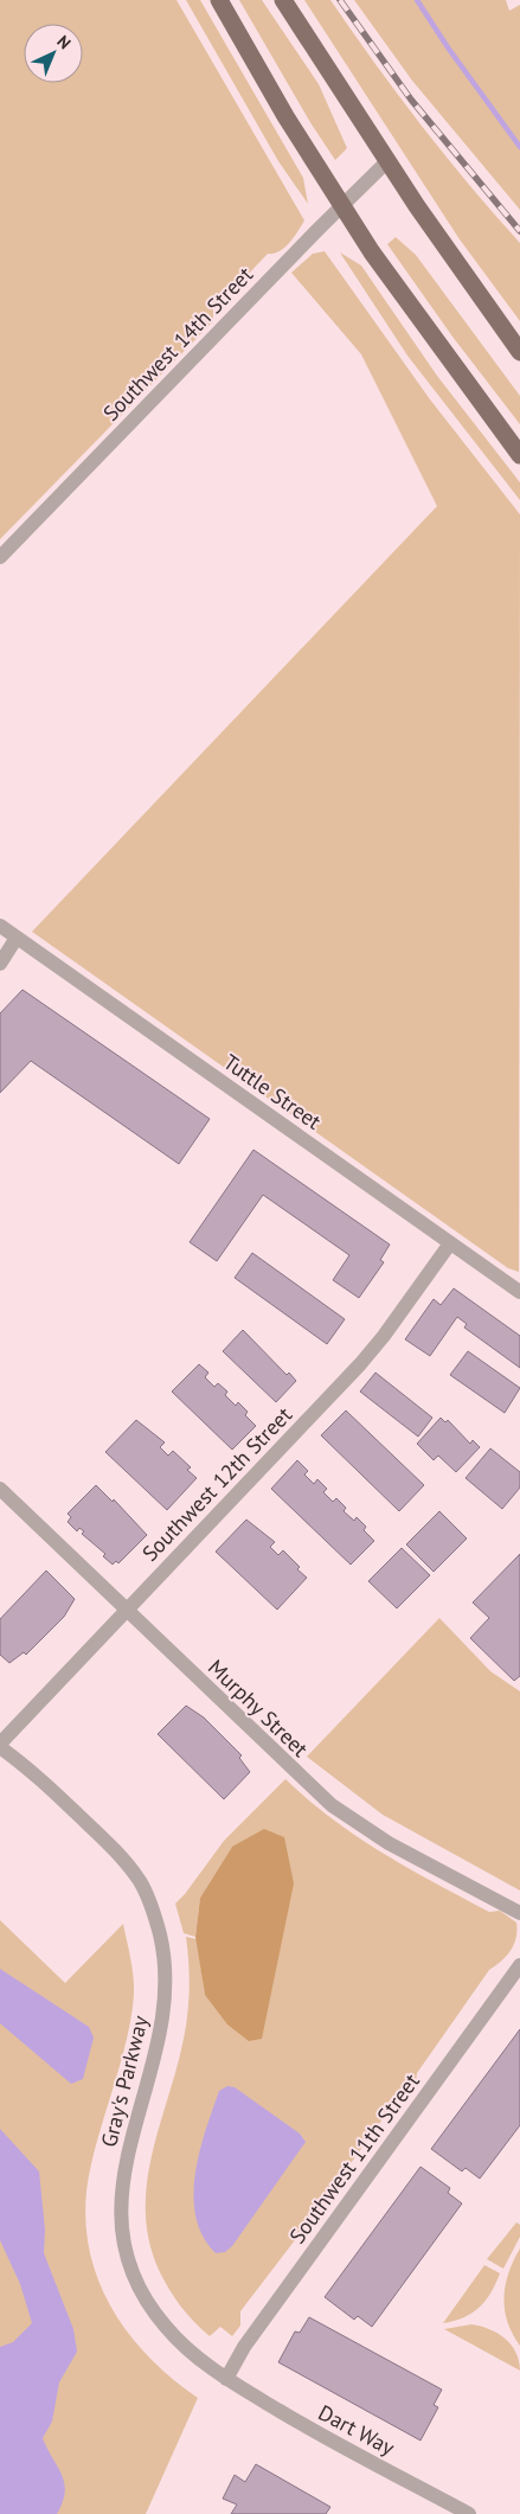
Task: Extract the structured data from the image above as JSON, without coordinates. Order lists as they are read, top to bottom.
{
  "streets": {
    "street": [
      "Southwest 14th Street",
      "Tuttle Street",
      "Southwest 12th Street",
      "Murphy Street",
      "Gray's Parkway",
      "Southwest 11th Street",
      "Dart Way"
    ]
  },
  "crossings": [
    ["Tuttle Street", "Southwest 12th Street"],
    ["Southwest 12th Street", "Murphy Street"],
    ["Southwest 12th Street", "Gray's Parkway"],
    ["Gray's Parkway", "Southwest 11th Street"],
    ["Gray's Parkway", "Dart Way"],
    ["Southwest 11th Street", "Dart Way"]
  ],
  "north": "top right"
}
